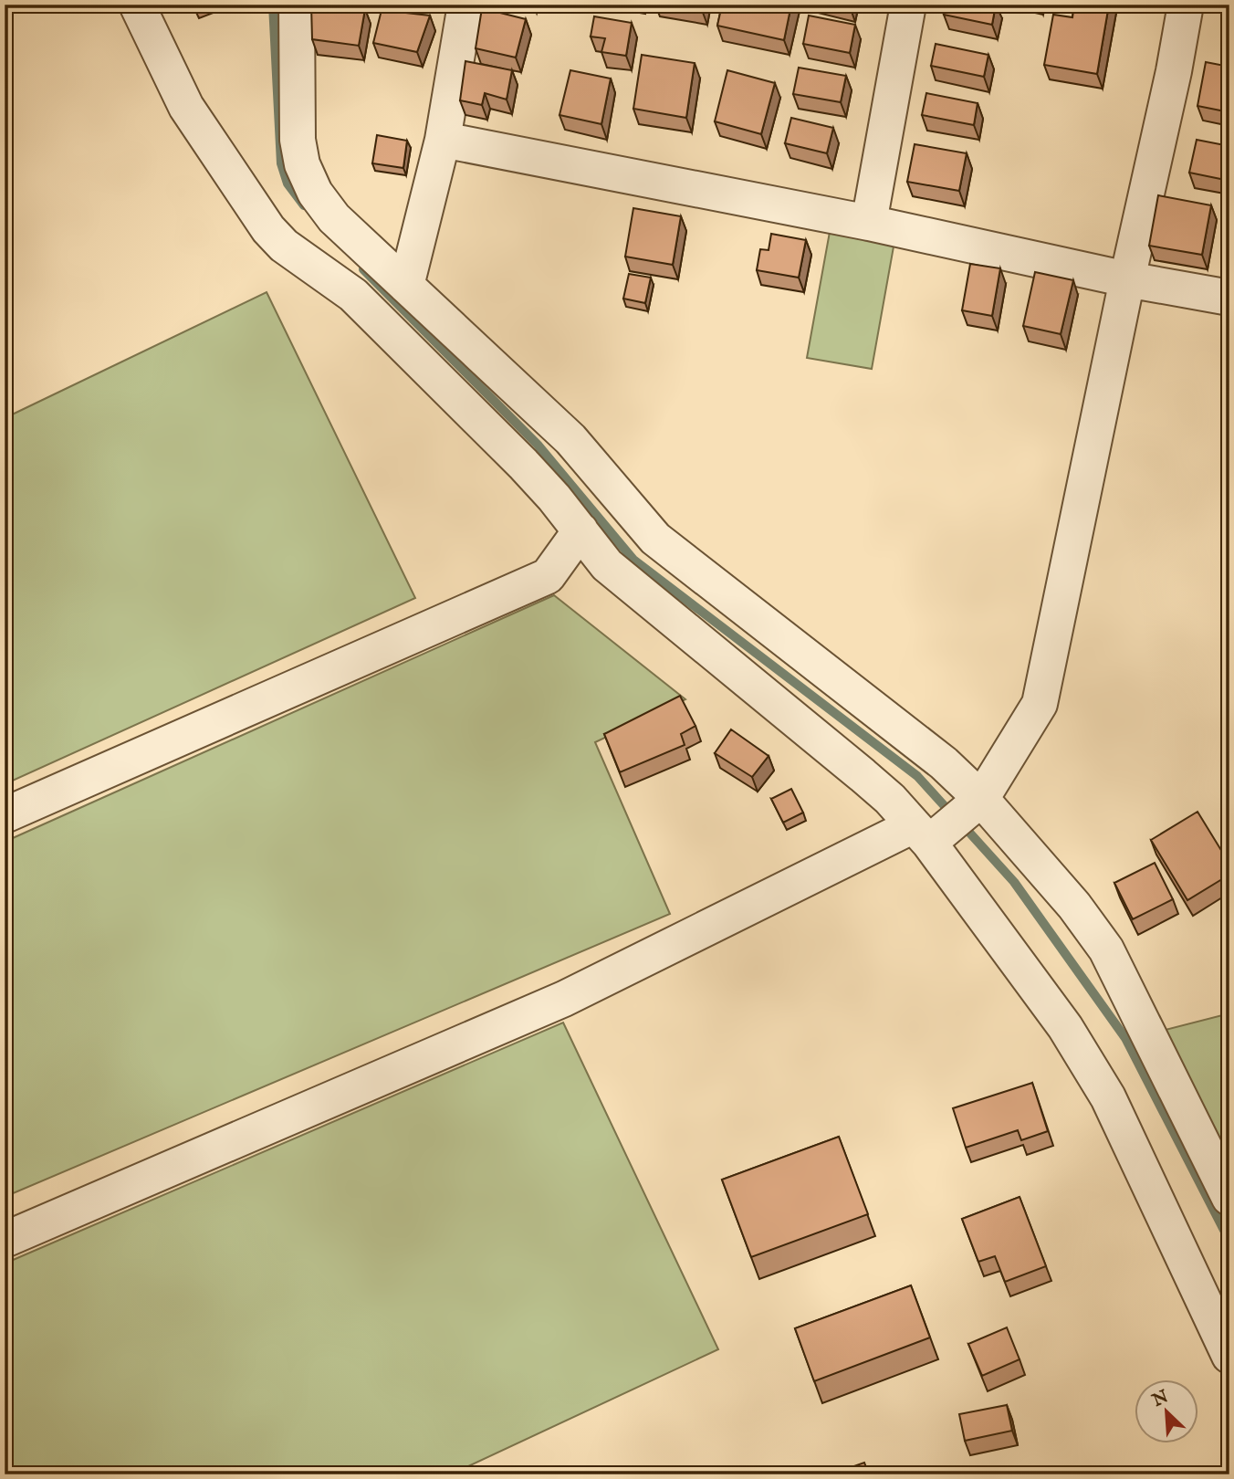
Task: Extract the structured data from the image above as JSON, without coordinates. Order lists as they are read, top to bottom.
{
  "north": "top left"
}
